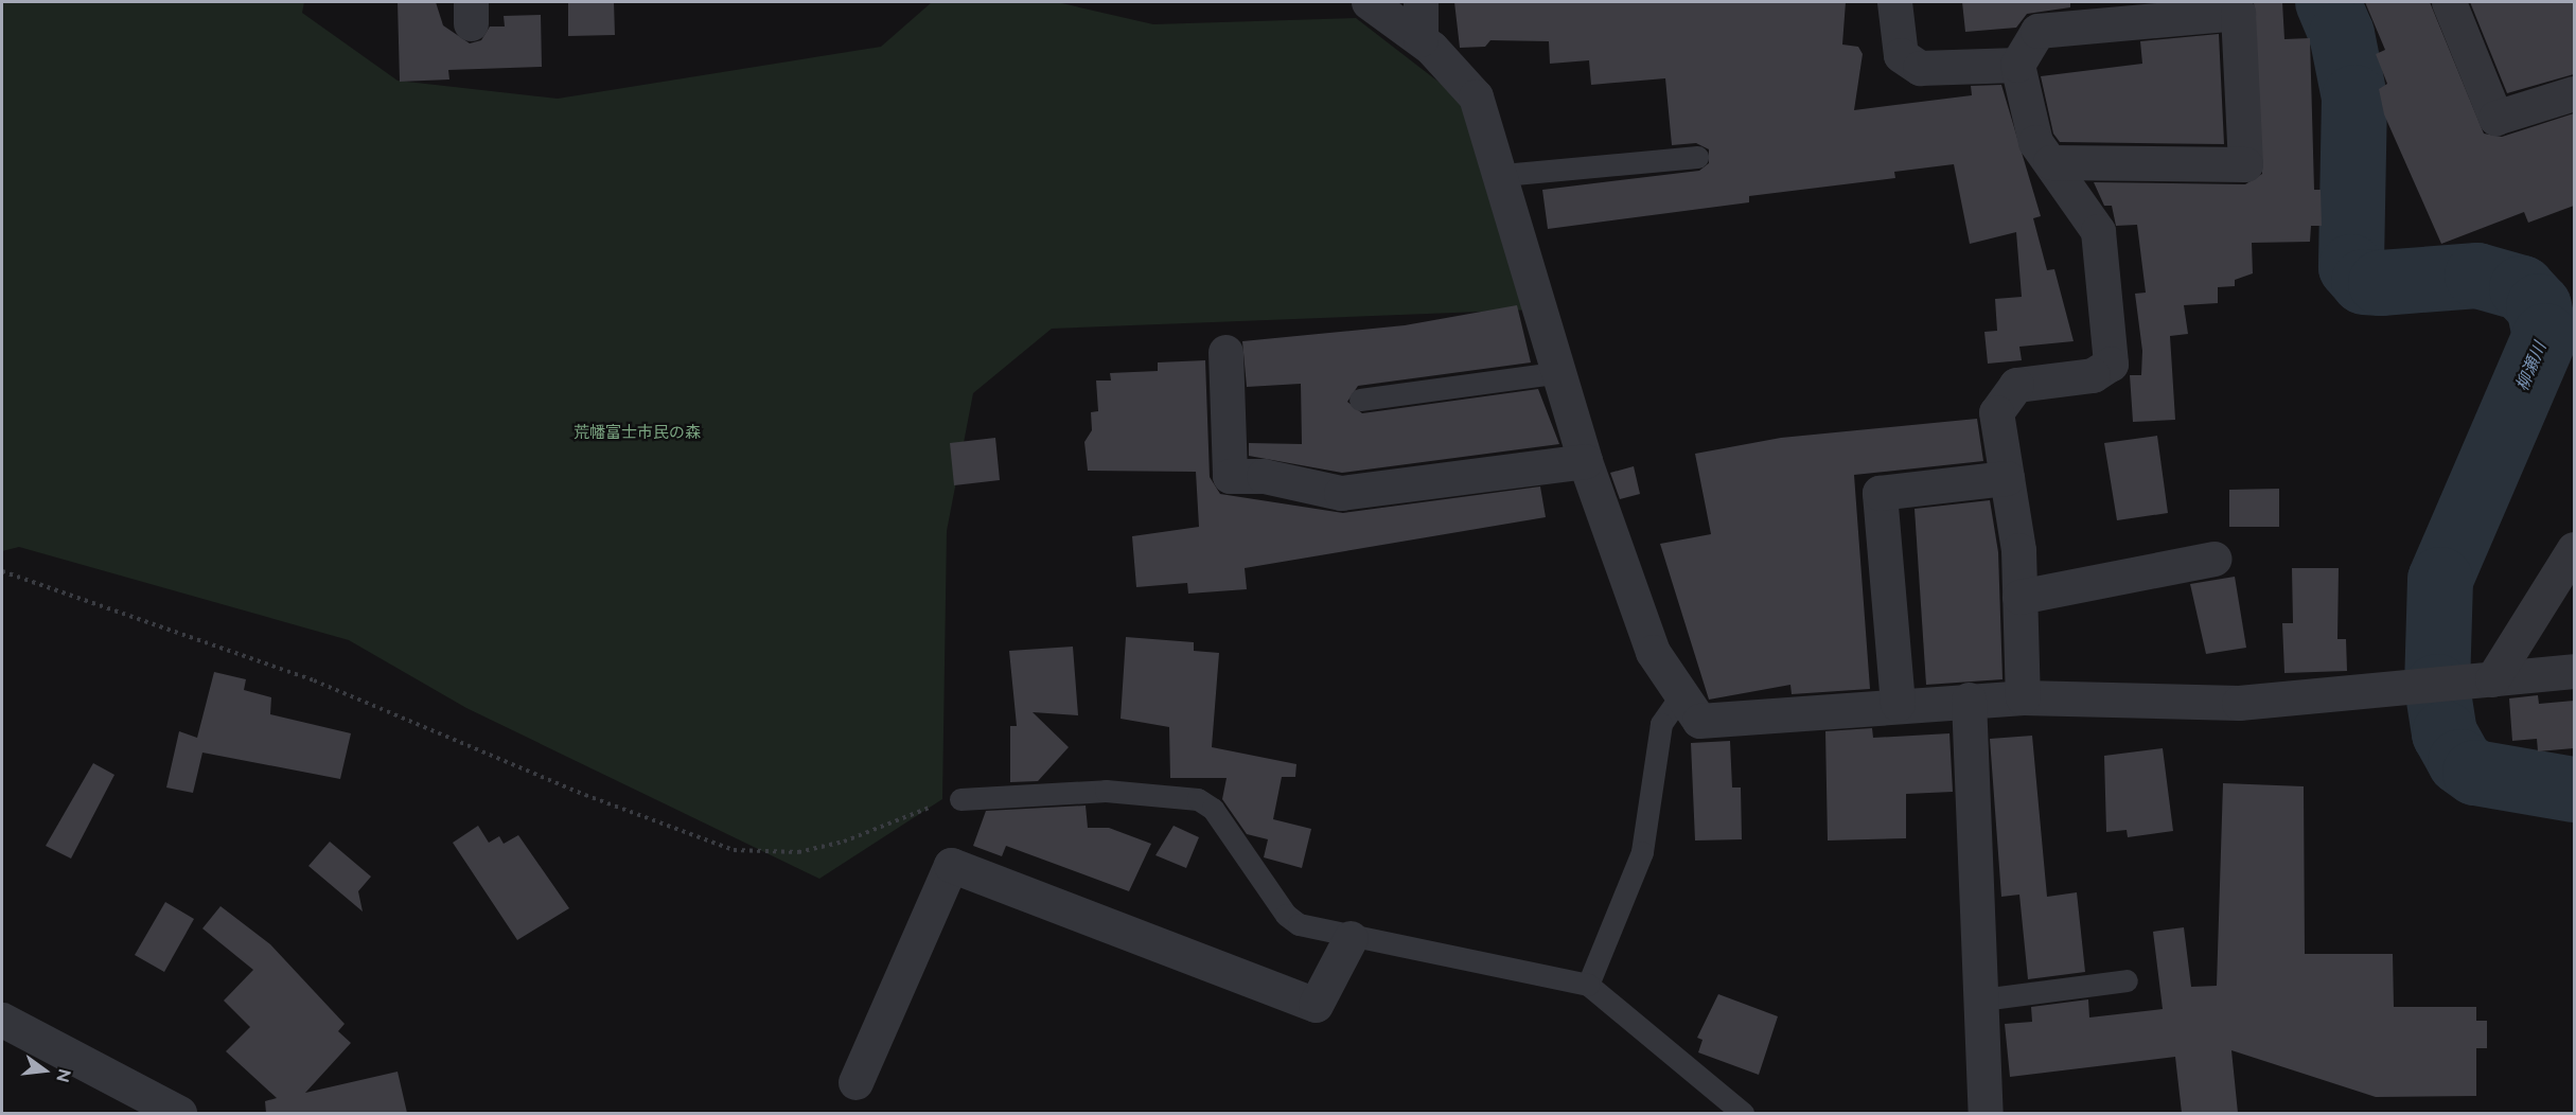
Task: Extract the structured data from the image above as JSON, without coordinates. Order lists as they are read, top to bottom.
{
  "water": ["柳瀬川"],
  "parks": ["荒幡富士市民の森"],
  "north": "right"
}
